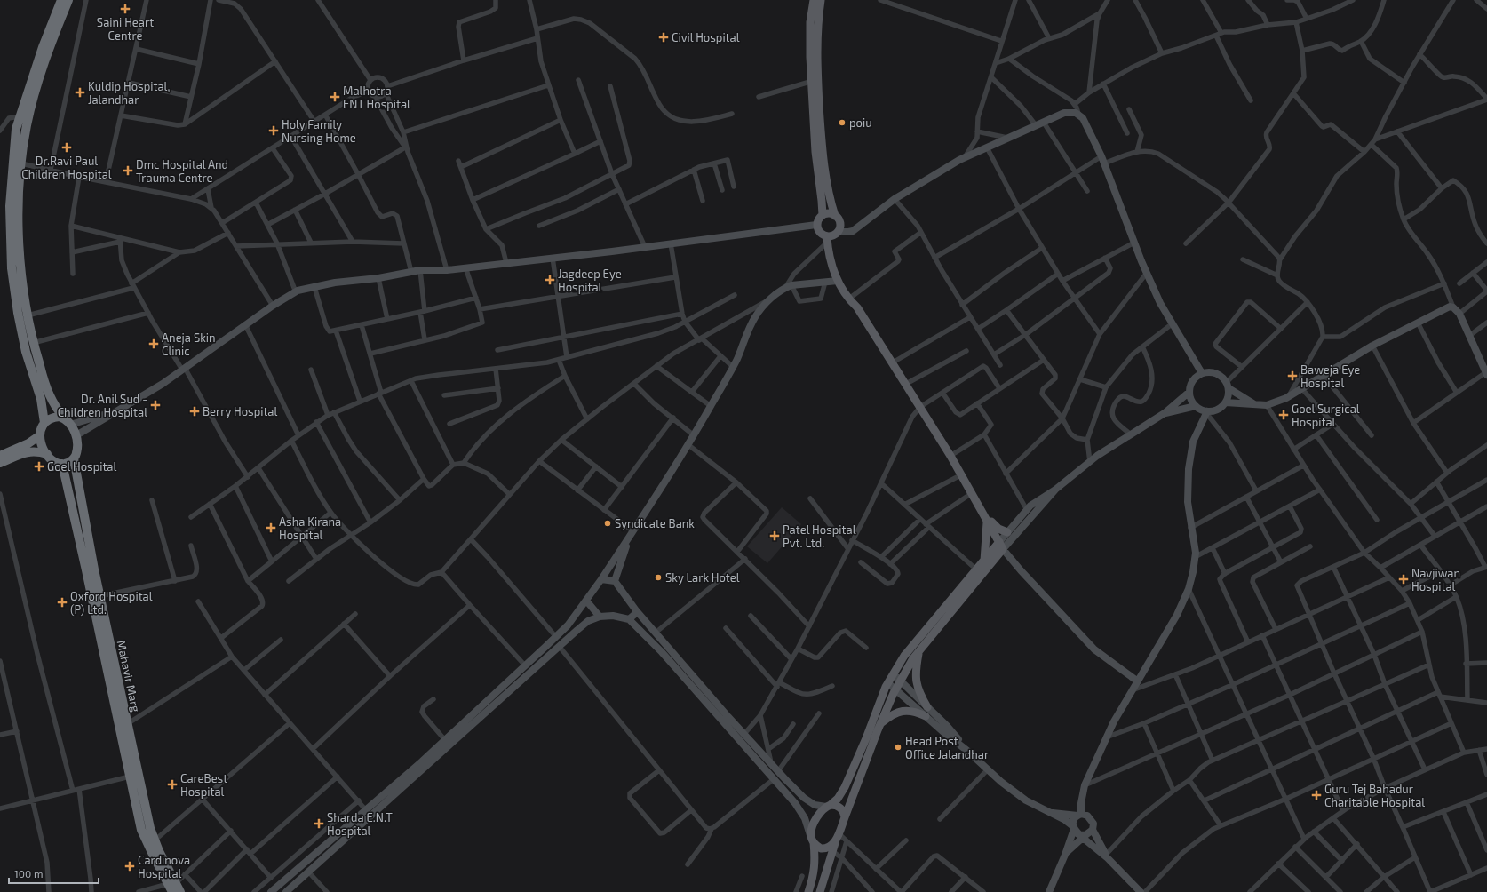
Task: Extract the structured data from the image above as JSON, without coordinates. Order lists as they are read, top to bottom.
{
  "streets": {
    "highway": ["Mahavir Marg"]
  },
  "places": {
    "health": [
      "Saini Heart Centre",
      "Civil Hospital",
      "Kuldip Hospital, Jalandhar",
      "Malhotra ENT Hospital",
      "Holy Family Nursing Home",
      "Dr.Ravi Paul Children Hospital",
      "Dmc Hospital And Trauma Centre",
      "Jagdeep Eye Hospital",
      "Aneja Skin Clinic",
      "Baweja Eye Hospital",
      "Dr. Anil Sud - Children Hospital",
      "Berry Hospital",
      "Goel Surgical Hospital",
      "Goel Hospital",
      "Asha Kirana Hospital",
      "Patel Hospital Pvt. Ltd.",
      "Navjiwan Hospital",
      "Oxford Hospital (P) Ltd.",
      "CareBest Hospital",
      "Guru Tej Bahadur Charitable Hospital",
      "Sharda E.N.T Hospital",
      "Cardinova Hospital"
    ],
    "other": [
      "poiu",
      "Syndicate Bank",
      "Sky Lark Hotel",
      "Head Post Office Jalandhar"
    ]
  },
  "scale_bar": "100 m"
}
